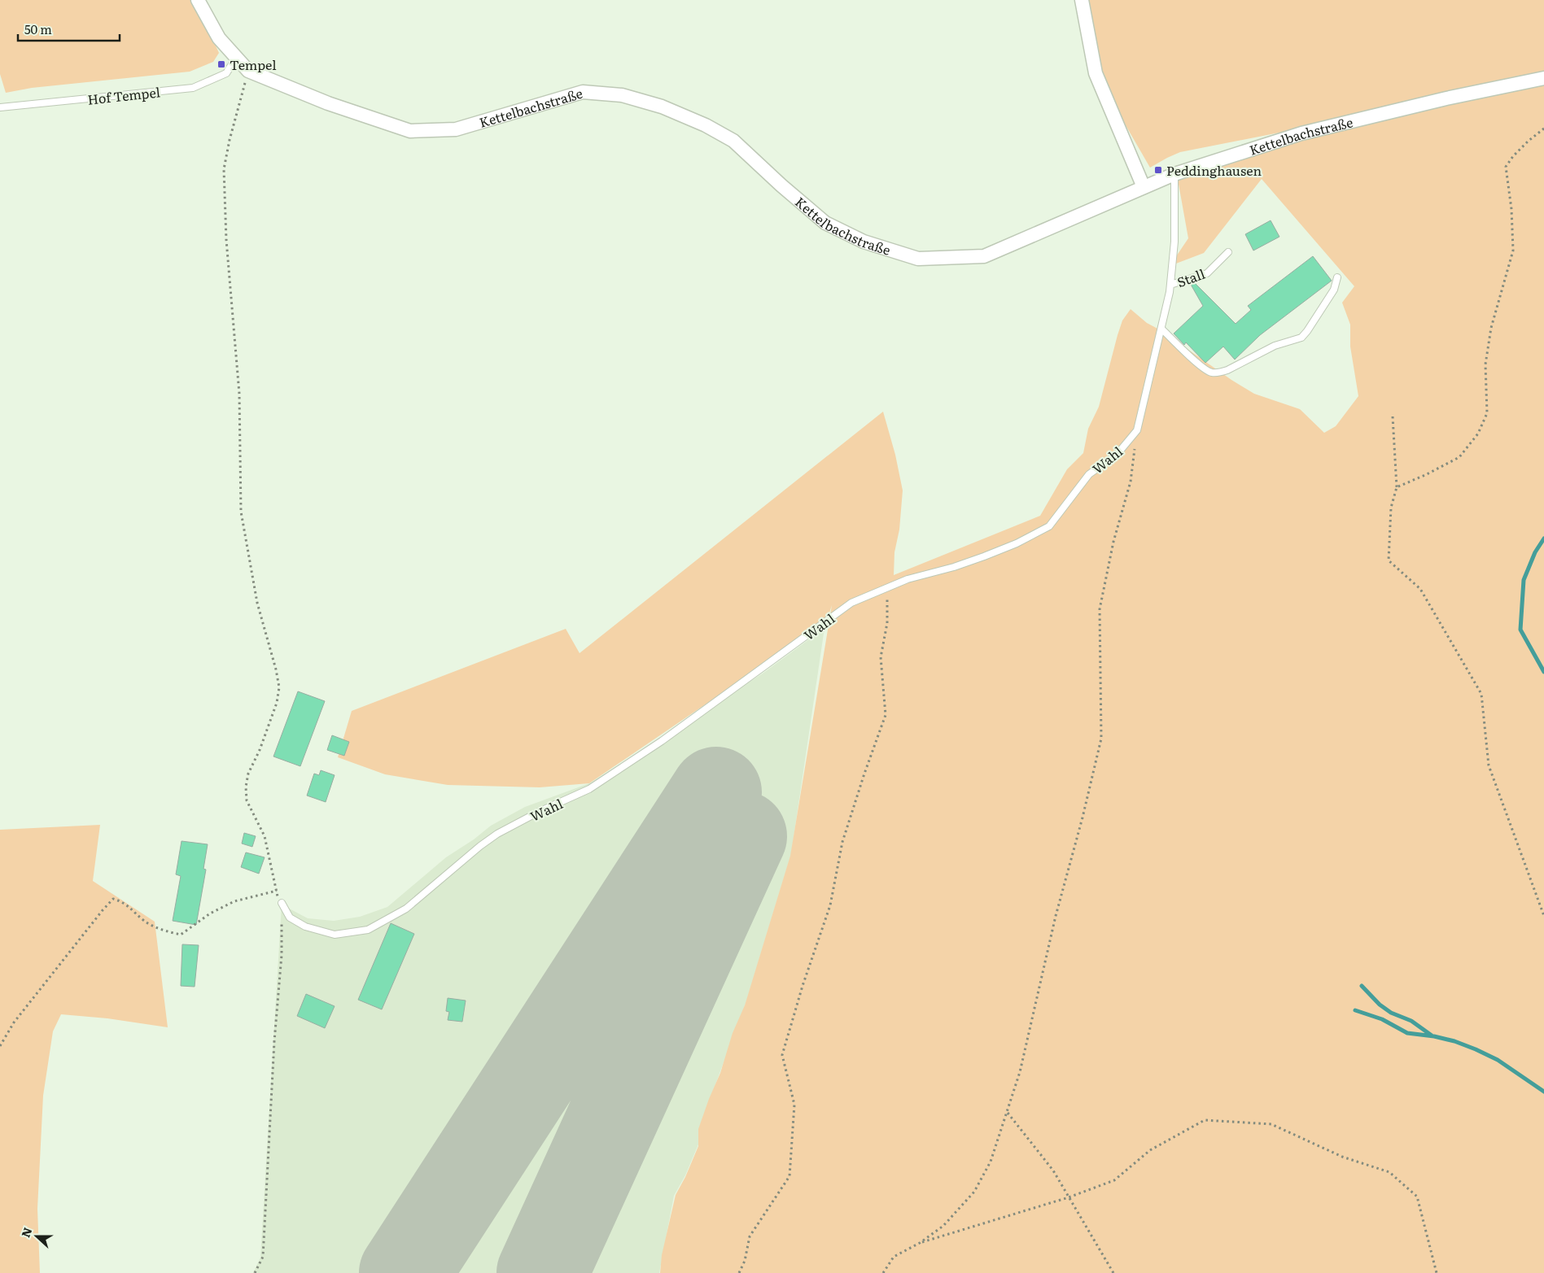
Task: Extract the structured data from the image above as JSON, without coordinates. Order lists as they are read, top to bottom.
{
  "streets": {
    "street": ["Kettelbachstraße"],
    "lane": ["Hof Tempel", "Stall", "Wahl"]
  },
  "crossings": [
    ["Hof Tempel", "Kettelbachstraße"],
    ["Kettelbachstraße", "Wahl"],
    ["Stall", "Wahl"]
  ],
  "places": {
    "transit": ["Tempel", "Peddinghausen"]
  },
  "scale_bar": "50 m",
  "north": "left"
}
